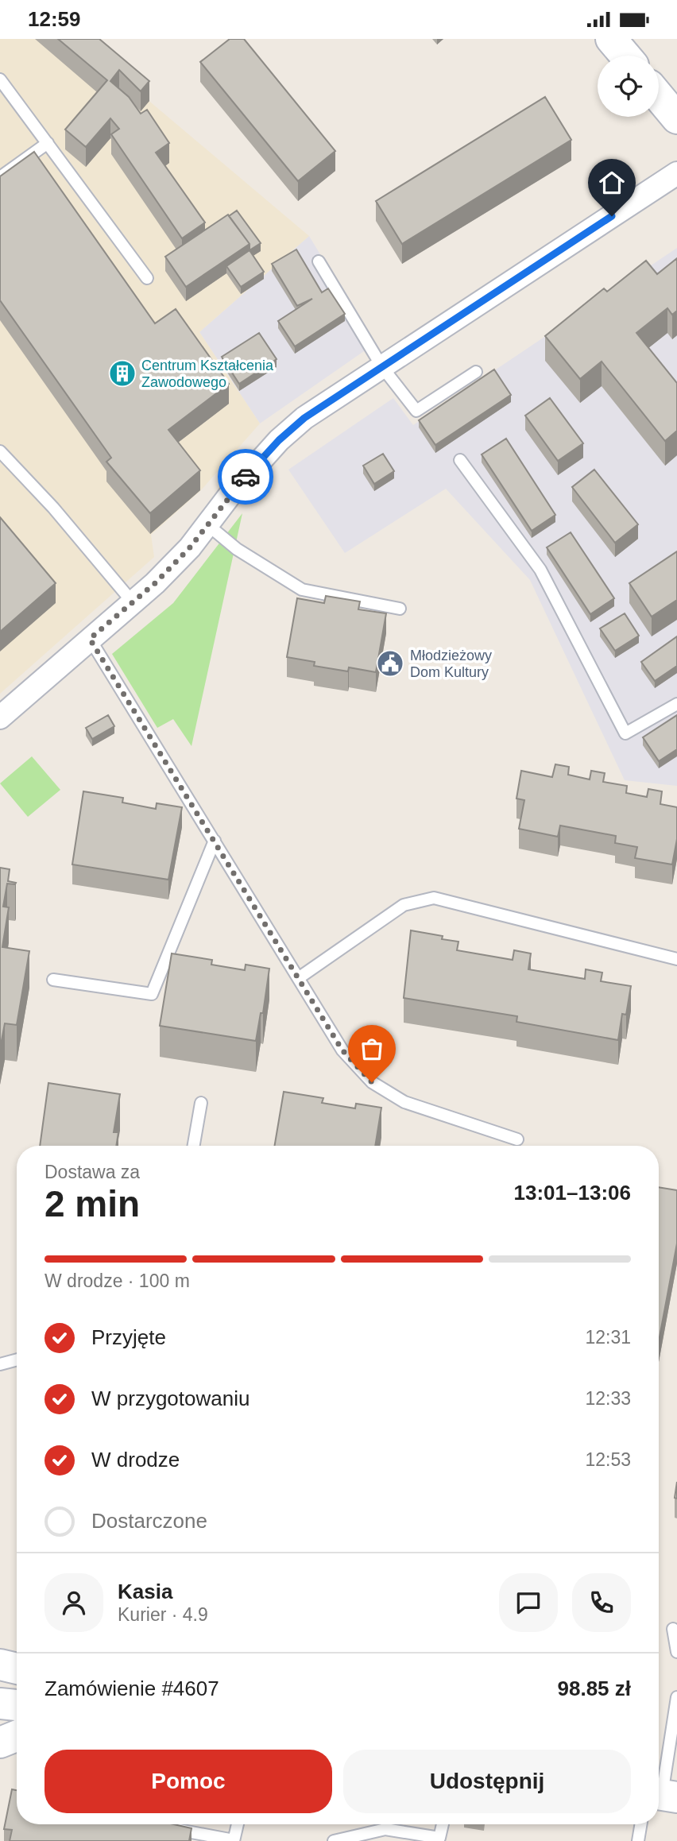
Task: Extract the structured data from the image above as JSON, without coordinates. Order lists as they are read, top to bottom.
{
  "places": {
    "building": ["Centrum Kształcenia Zawodowego"],
    "public building": ["Młodzieżowy Dom Kultury"]
  },
  "page": {
    "status": "12:59",
    "heading": ["2 min", "Dostawa za", "13:01–13:06"],
    "panel": [
      "Kasia",
      "Kurier · 4.9",
      "Zamówienie #4607",
      "98.85 zł"
    ],
    "bar": "W drodze · 100 m",
    "list": [
      ["Przyjęte", "12:31"],
      ["W przygotowaniu", "12:33"],
      ["W drodze", "12:53"],
      "Dostarczone"
    ],
    "buttons": ["Pomoc", "Udostępnij"]
  }
}
